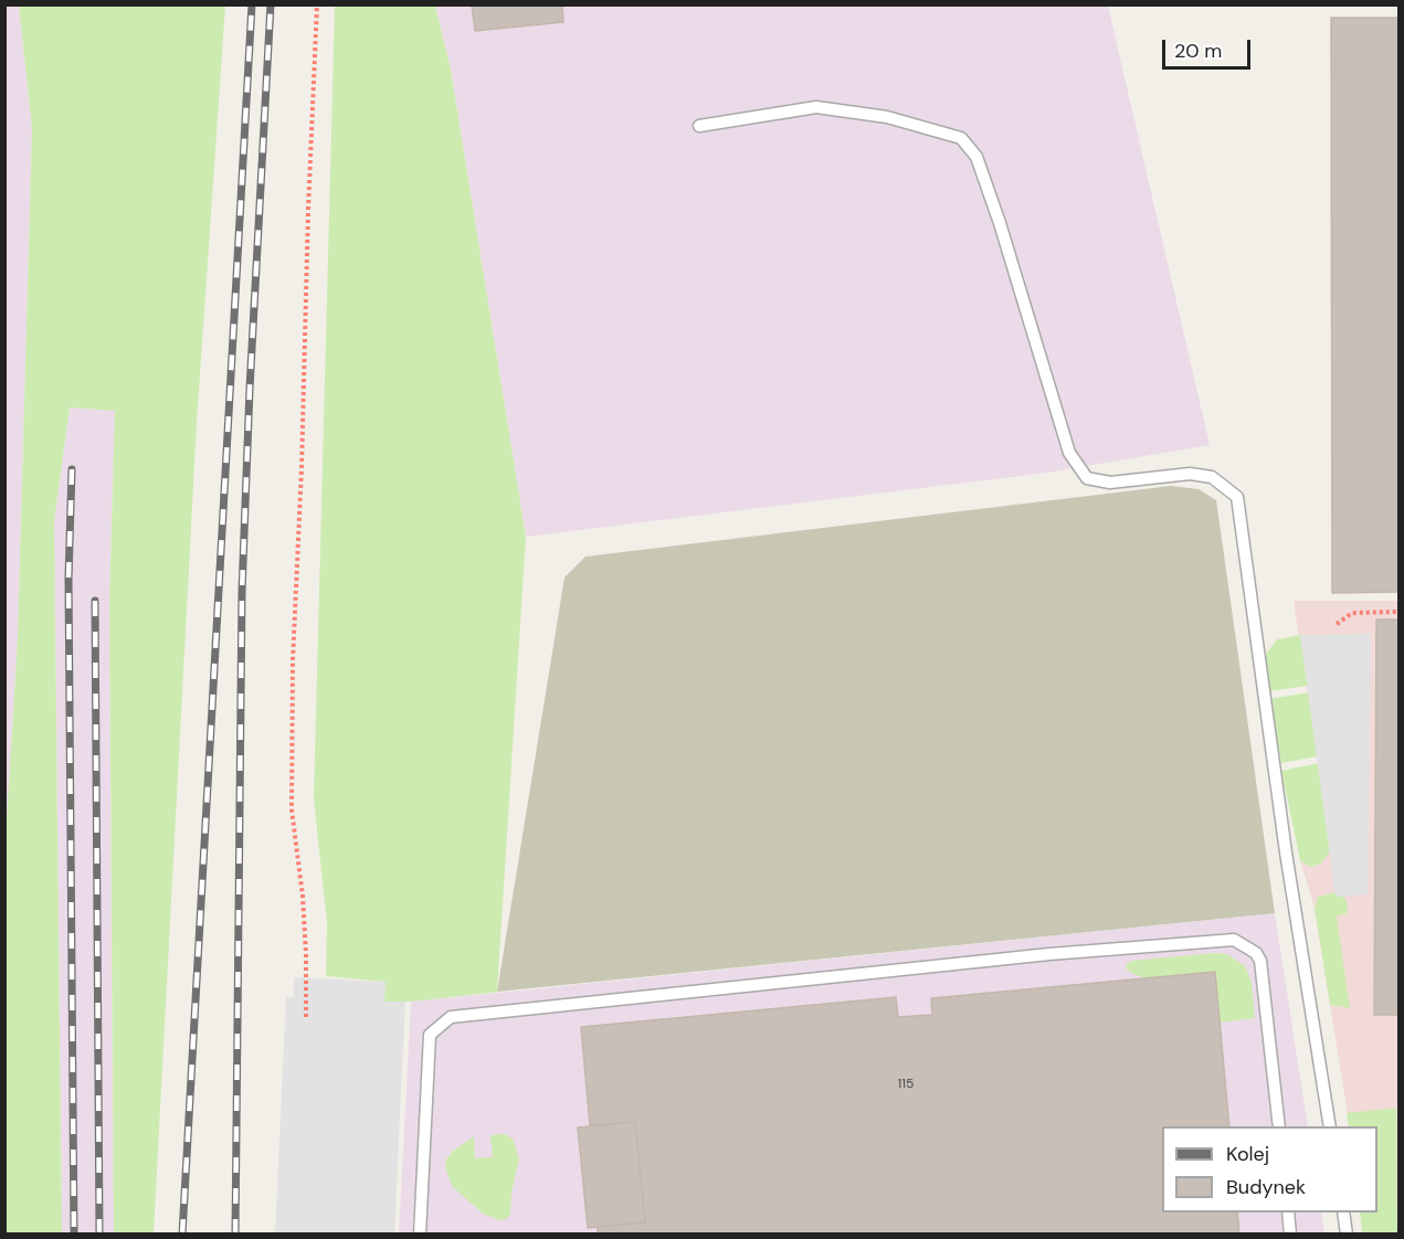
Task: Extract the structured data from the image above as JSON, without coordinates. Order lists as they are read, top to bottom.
{
  "house_numbers": ["115"],
  "legend": ["Kolej", "Budynek"],
  "scale_bar": "20 m"
}
